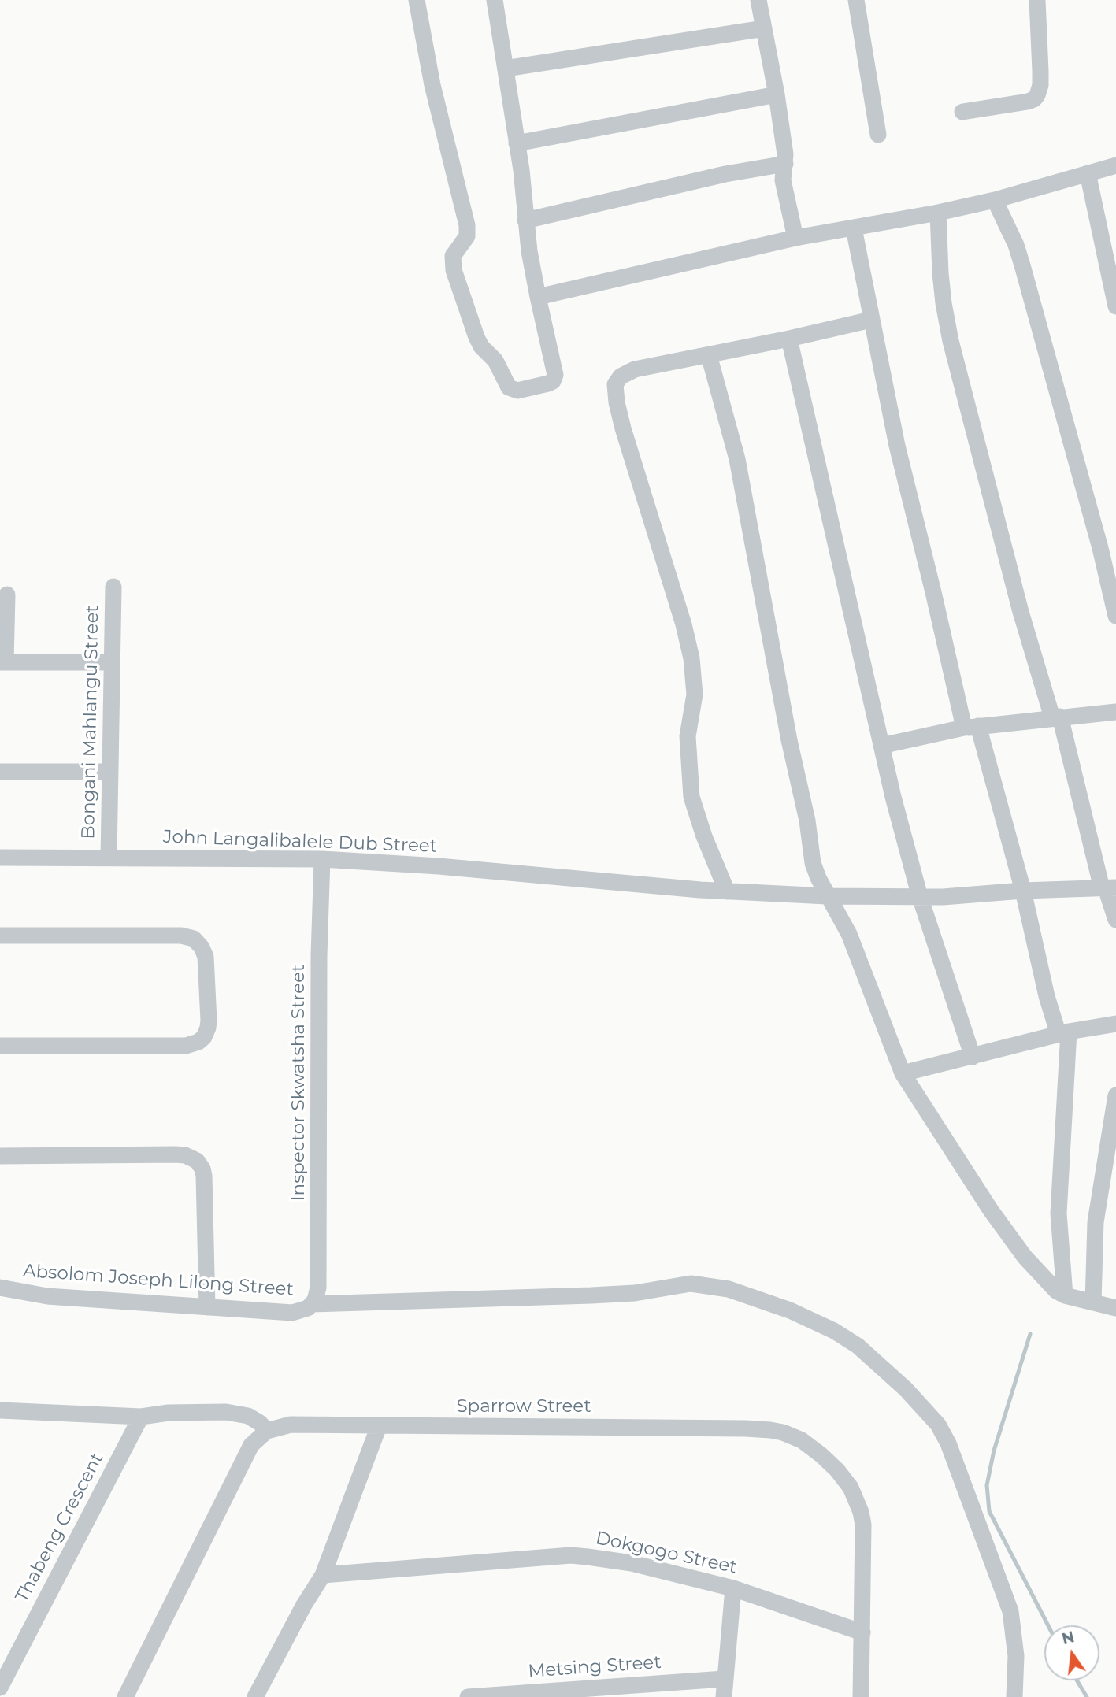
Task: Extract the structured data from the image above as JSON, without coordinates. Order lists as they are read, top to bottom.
{
  "streets": {
    "street": [
      "Bongani Mahlangu Street",
      "John Langalibalele Dub Street",
      "Inspector Skwatsha Street",
      "Absolom Joseph Lilong Street",
      "Sparrow Street",
      "Thabeng Crescent",
      "Dokgogo Street",
      "Metsing Street"
    ]
  },
  "crossings": [
    ["Bongani Mahlangu Street", "John Langalibalele Dub Street"],
    ["John Langalibalele Dub Street", "Inspector Skwatsha Street"],
    ["Inspector Skwatsha Street", "Absolom Joseph Lilong Street"],
    ["Sparrow Street", "Dokgogo Street"]
  ],
  "north": "top"
}
